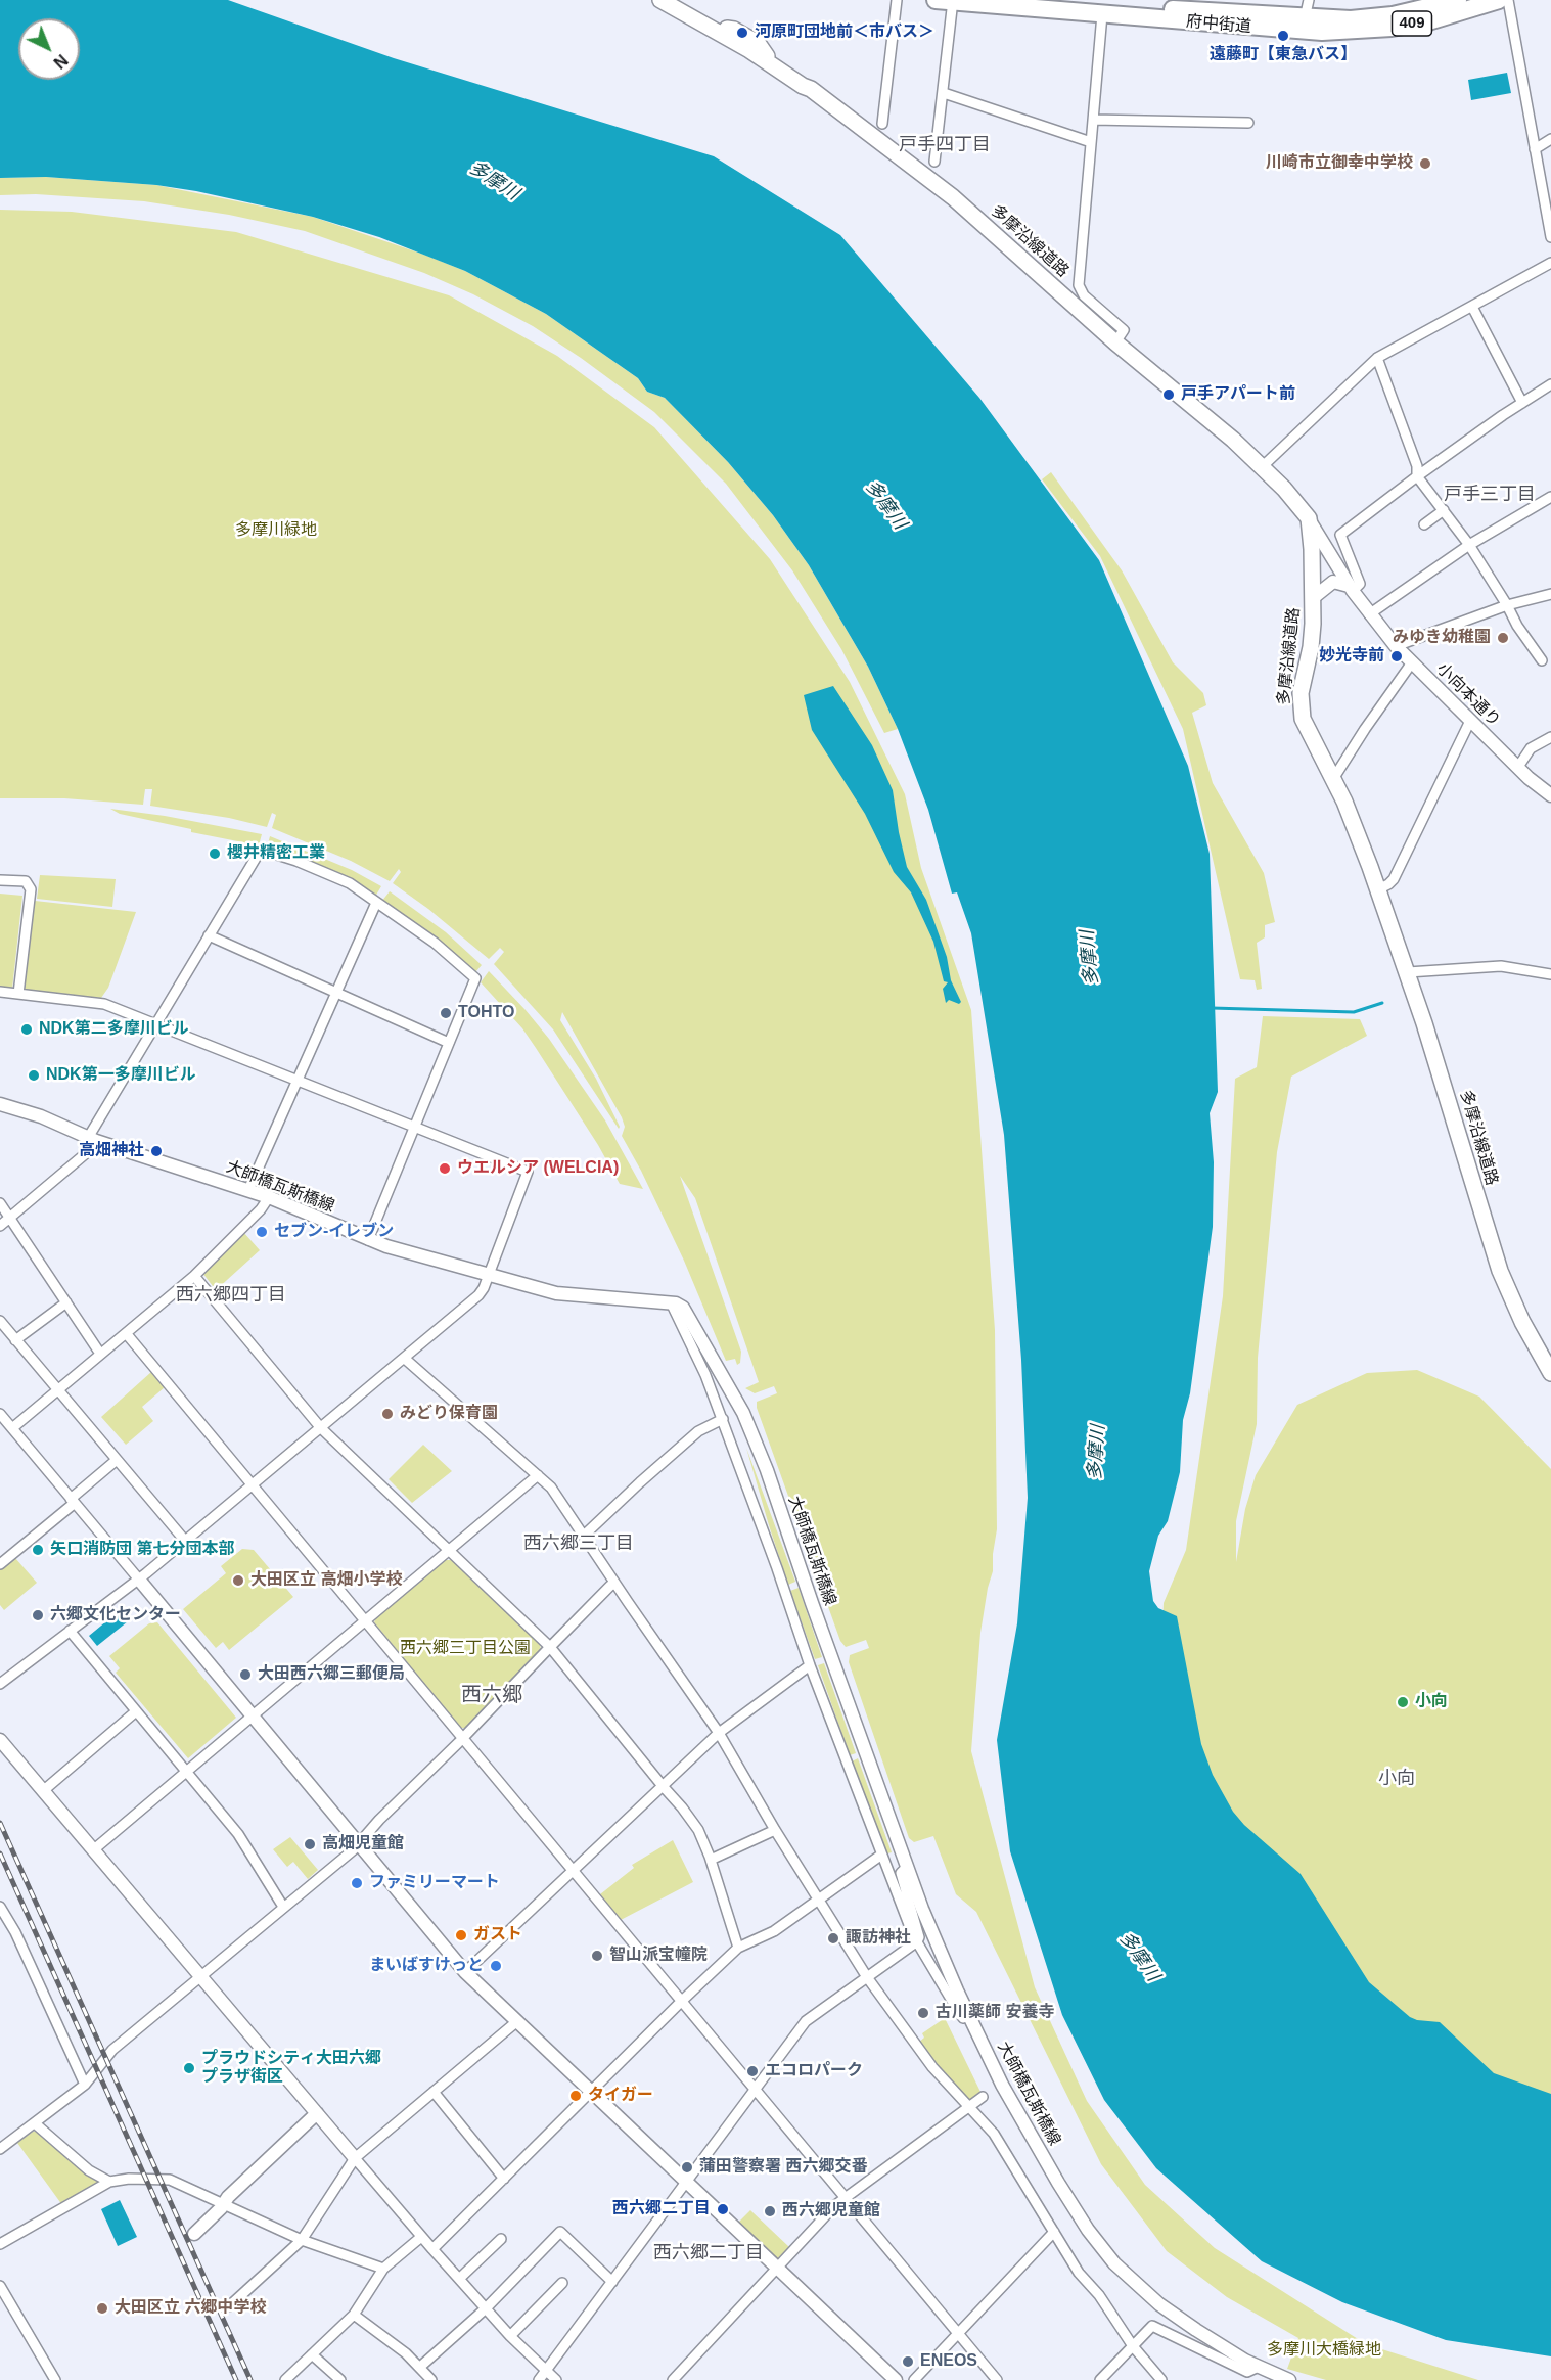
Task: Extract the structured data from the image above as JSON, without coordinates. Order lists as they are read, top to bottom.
{
  "streets": {
    "highway": ["409", "府中街道"],
    "main road": ["多摩沿線道路"],
    "street": ["小向本通り", "大師橋瓦斯橋線"]
  },
  "crossings": [
    ["多摩沿線道路", "小向本通り"]
  ],
  "districts": [
    "戸手四丁目",
    "戸手三丁目",
    "西六郷四丁目",
    "西六郷三丁目",
    "西六郷",
    "小向",
    "西六郷二丁目"
  ],
  "water": ["多摩川"],
  "parks": ["多摩川緑地", "西六郷三丁目公園", "多摩川大橋緑地"],
  "places": [
    "河原町団地前＜市バス＞",
    "遠藤町【東急バス】",
    "川崎市立御幸中学校",
    "戸手アパート前",
    "みゆき幼稚園",
    "妙光寺前",
    "櫻井精密工業",
    "TOHTO",
    "NDK第二多摩川ビル",
    "NDK第一多摩川ビル",
    "高畑神社",
    "ウエルシア (WELCIA)",
    "セブン-イレブン",
    "みどり保育園",
    "矢口消防団 第七分団本部",
    "大田区立 高畑小学校",
    "六郷文化センター",
    "大田西六郷三郵便局",
    "小向",
    "高畑児童館",
    "ファミリーマート",
    "ガスト",
    "諏訪神社",
    "智山派宝幢院",
    "まいばすけっと",
    "古川薬師 安養寺",
    "プラウドシティ大田六郷 プラザ街区",
    "エコロパーク",
    "タイガー",
    "蒲田警察署 西六郷交番",
    "西六郷二丁目",
    "西六郷児童館",
    "大田区立 六郷中学校",
    "ENEOS"
  ],
  "north": "bottom right"
}
